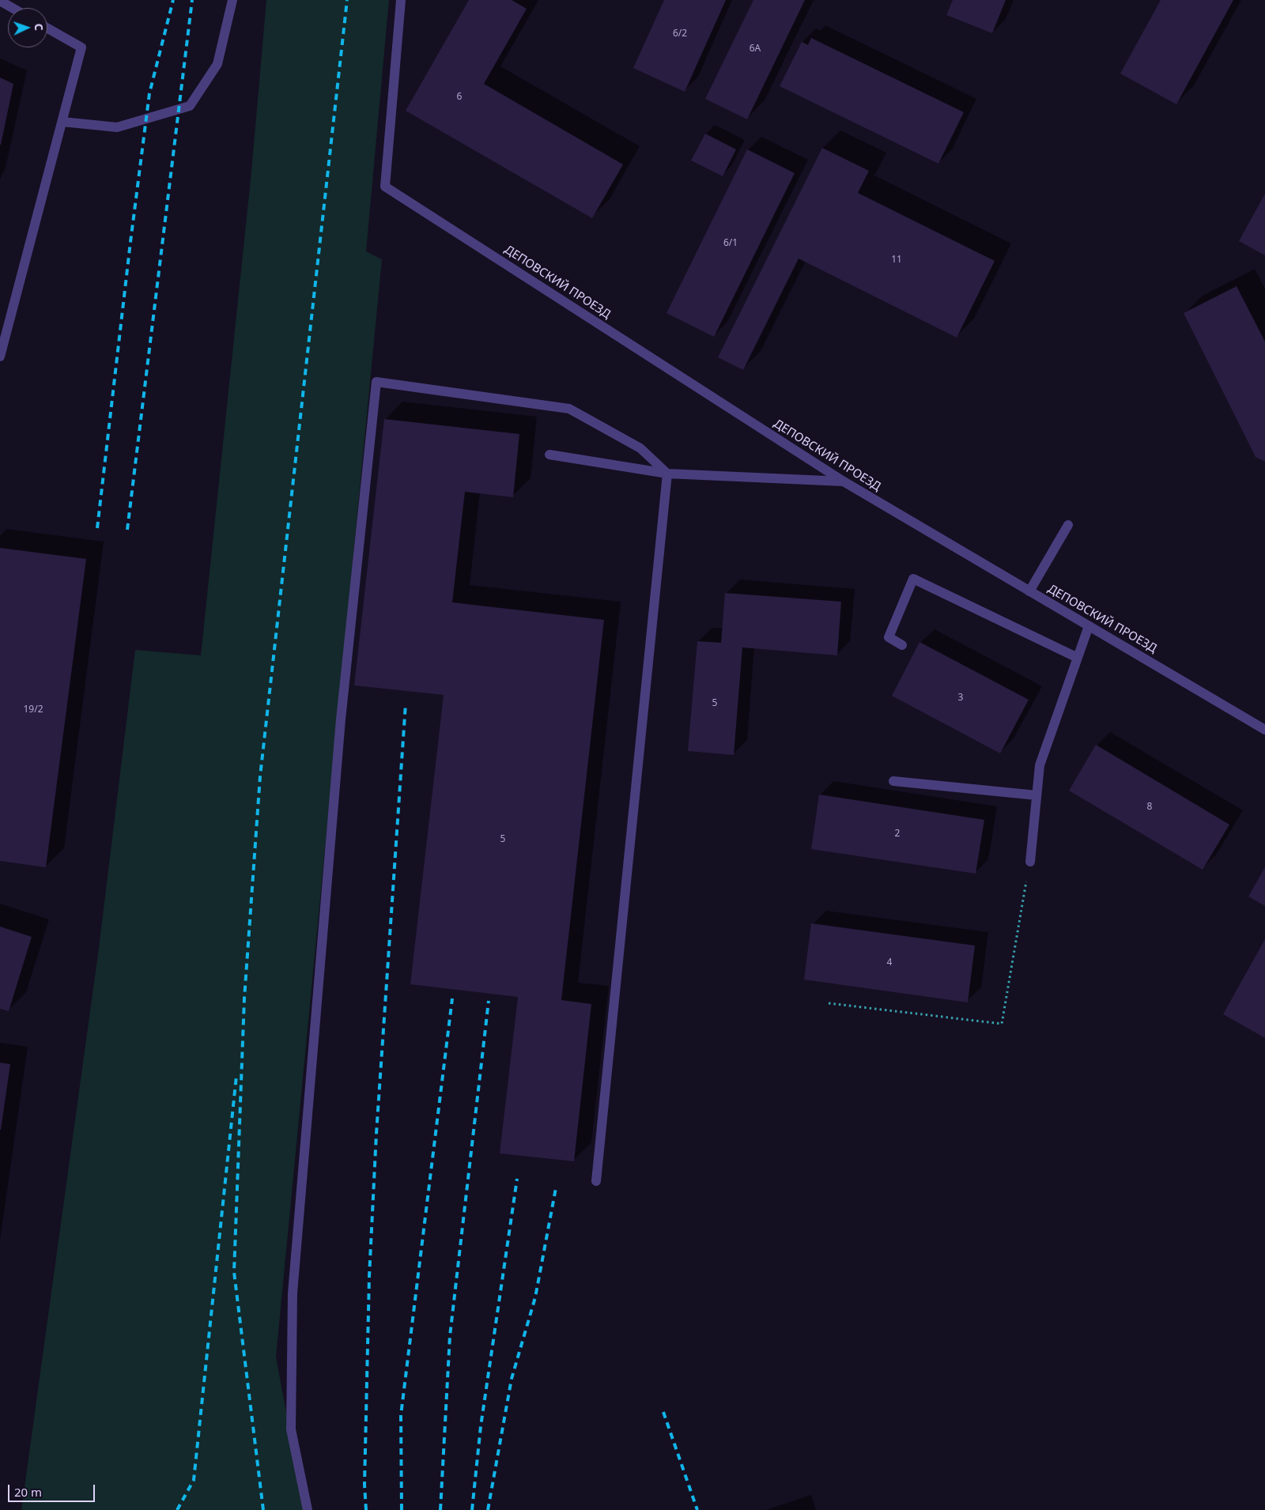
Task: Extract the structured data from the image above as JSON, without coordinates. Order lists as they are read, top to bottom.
{
  "streets": {
    "street": ["ДЕПОВСКИЙ ПРОЕЗД"]
  },
  "house_numbers": [
    "6/2",
    "6А",
    "6",
    "6/1",
    "11",
    "3",
    "5",
    "19/2",
    "8",
    "2",
    "5",
    "4"
  ],
  "scale_bar": "20 m",
  "north": "right"
}
